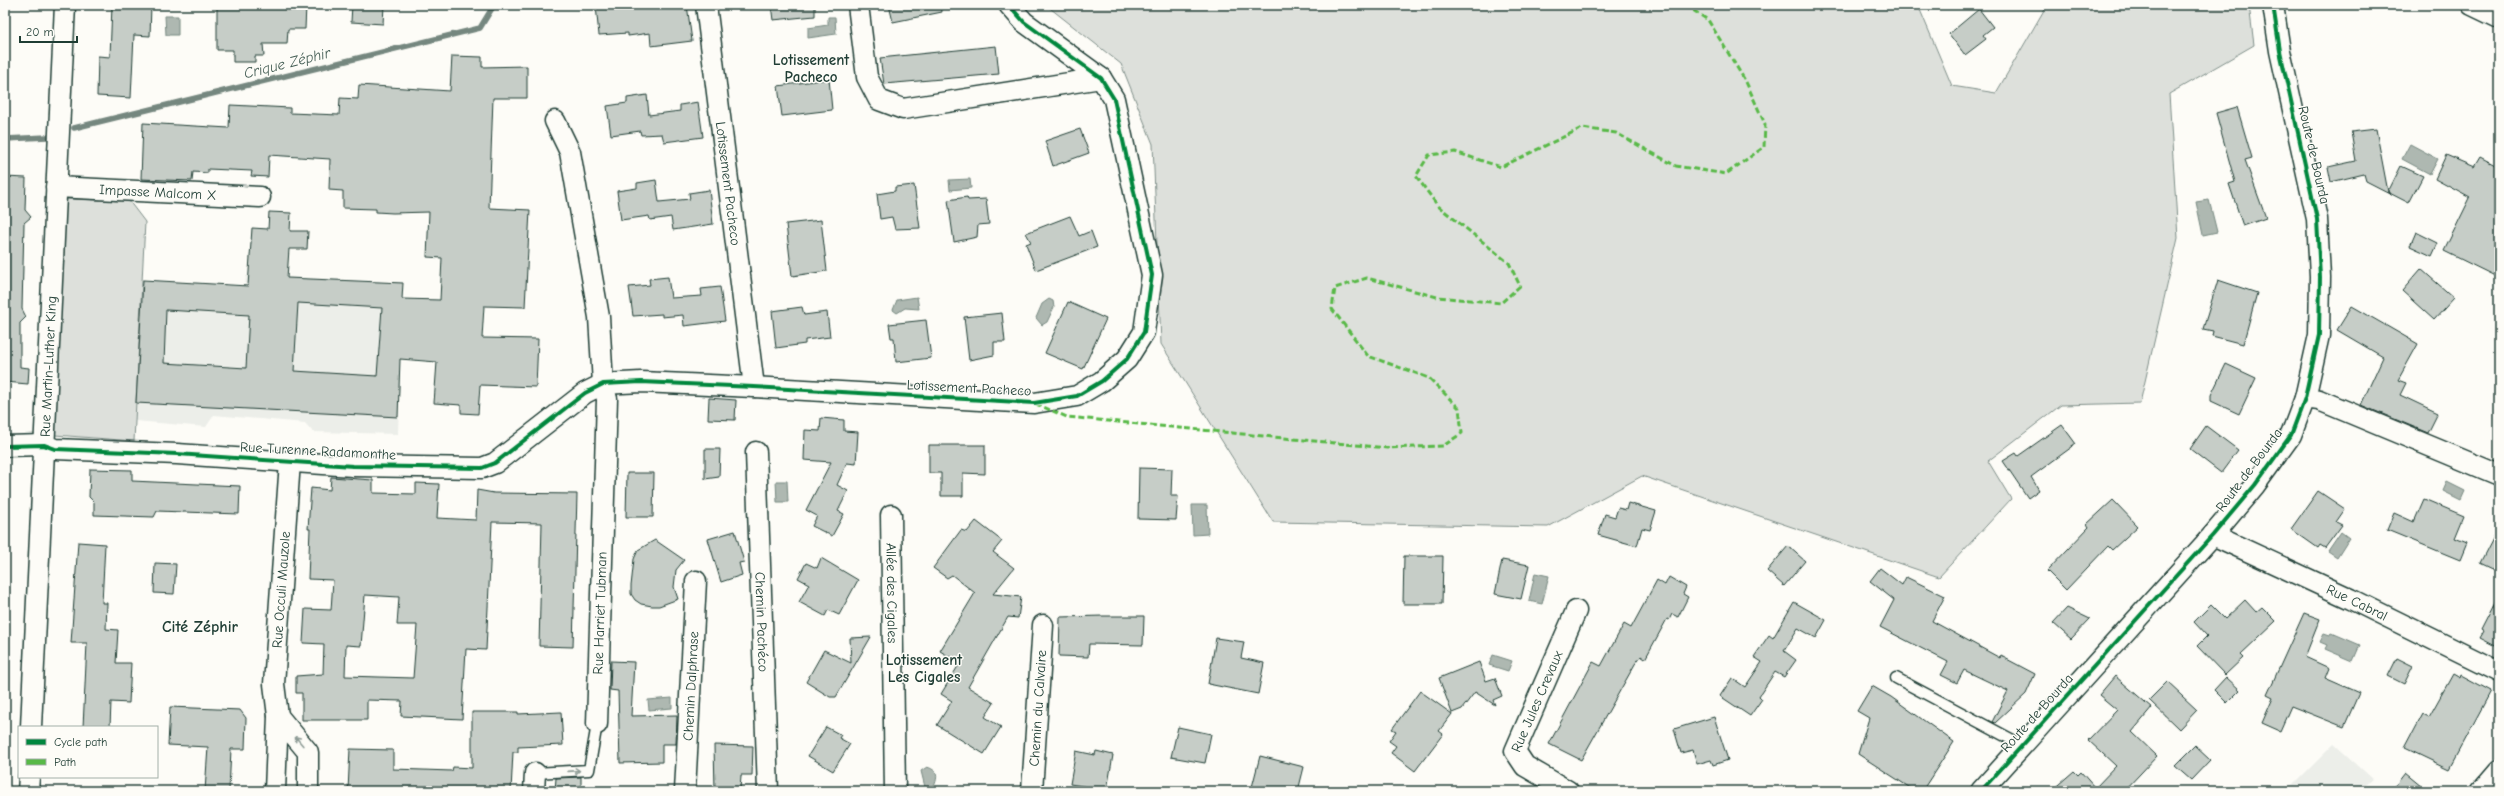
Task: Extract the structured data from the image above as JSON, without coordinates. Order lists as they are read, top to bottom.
{
  "streets": {
    "street": [
      "Route de Bourda",
      "Lotissement Pacheco",
      "Impasse Malcom X",
      "Rue Martin-Luther King",
      "Rue Turenne Radamonthe",
      "Rue Occuli Mauzole",
      "Allée des Cigales",
      "Rue Cabral",
      "Rue Harriet Tubman",
      "Chemin Pachéco",
      "Chemin Dalphrase",
      "Rue Jules Crevaux",
      "Chemin du Calvaire"
    ]
  },
  "crossings": [
    ["Route de Bourda", "Rue Cabral"],
    ["Lotissement Pacheco", "Rue Turenne Radamonthe"],
    ["Lotissement Pacheco", "Rue Harriet Tubman"],
    ["Impasse Malcom X", "Rue Martin-Luther King"],
    ["Rue Martin-Luther King", "Rue Turenne Radamonthe"],
    ["Rue Turenne Radamonthe", "Rue Occuli Mauzole"],
    ["Rue Turenne Radamonthe", "Rue Harriet Tubman"]
  ],
  "districts": ["Lotissement Pacheco", "Cité Zéphir", "Lotissement Les Cigales"],
  "water": ["Crique Zéphir"],
  "legend": ["Cycle path", "Path"],
  "scale_bar": "20 m"
}
